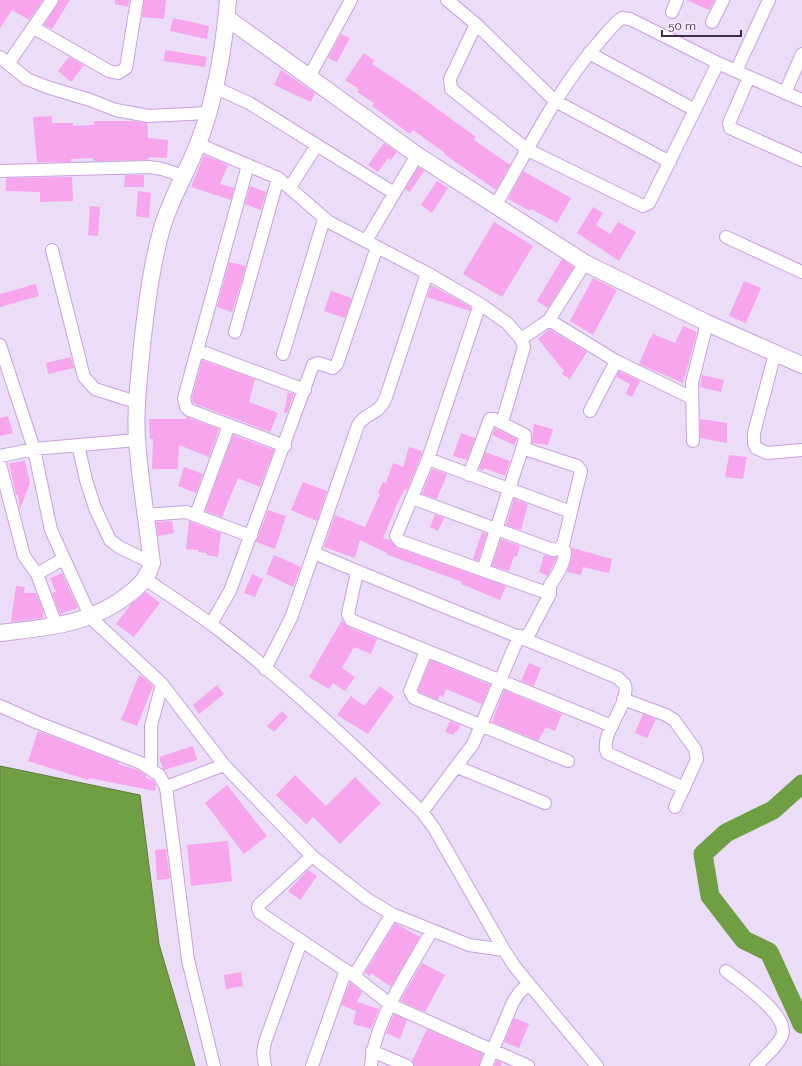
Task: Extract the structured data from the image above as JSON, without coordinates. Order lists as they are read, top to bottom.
{
  "scale_bar": "50 m"
}
